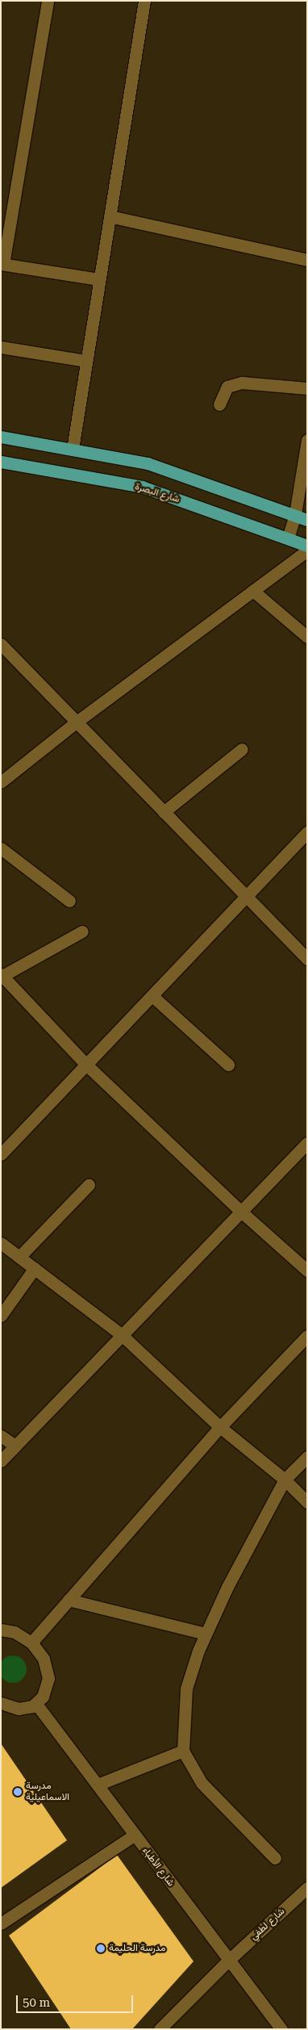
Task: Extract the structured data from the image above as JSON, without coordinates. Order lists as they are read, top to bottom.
{
  "streets": {
    "main road": ["شارع البصرة"],
    "street": ["شارع الأطباء", "شارع لطفي"]
  },
  "crossings": [
    ["شارع الأطباء", "شارع لطفي"]
  ],
  "places": ["مدرسة الاسماعيلية", "مدرسة الحليمة"],
  "scale_bar": "50 m"
}
